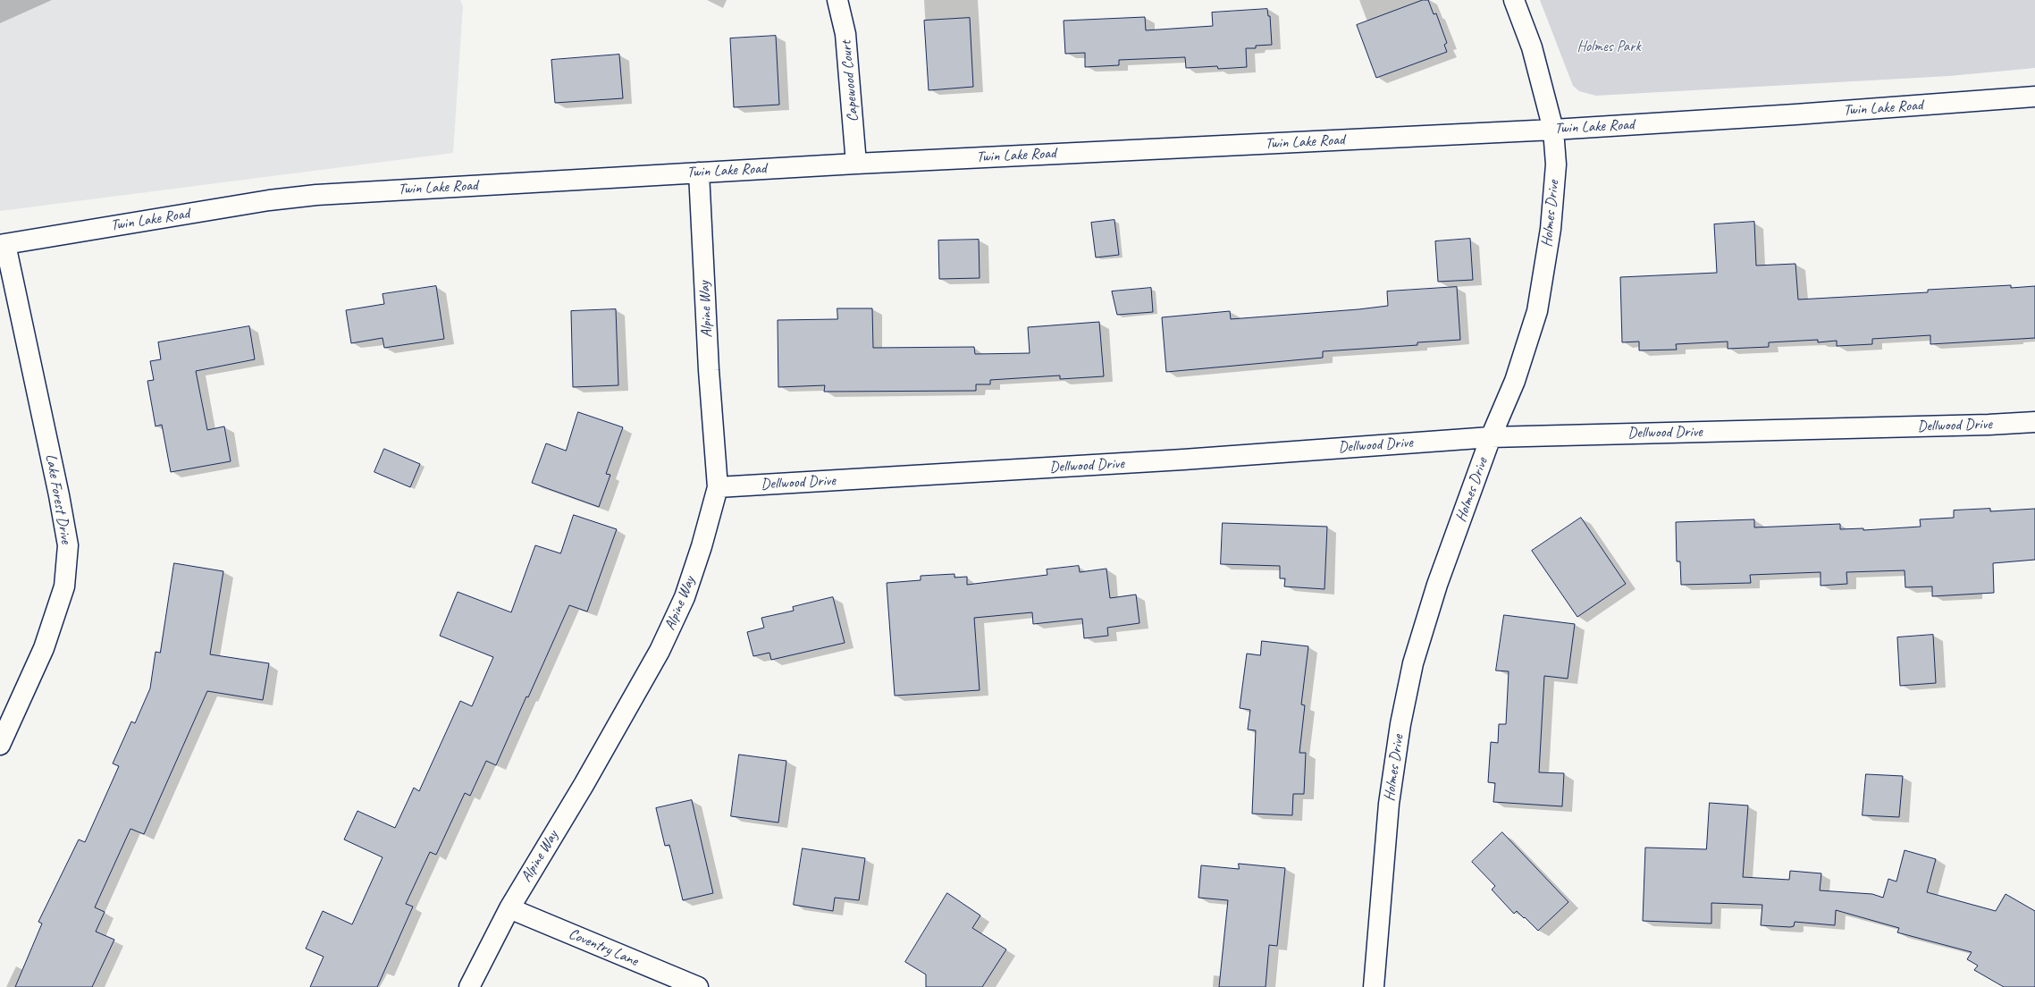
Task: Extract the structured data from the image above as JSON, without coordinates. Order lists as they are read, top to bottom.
{
  "streets": {
    "street": [
      "Capewood Court",
      "Twin Lake Road",
      "Holmes Drive",
      "Alpine Way",
      "Dellwood Drive",
      "Lake Forest Drive",
      "Coventry Lane"
    ]
  },
  "crossings": [
    ["Capewood Court", "Twin Lake Road"],
    ["Twin Lake Road", "Holmes Drive"],
    ["Twin Lake Road", "Alpine Way"],
    ["Twin Lake Road", "Lake Forest Drive"],
    ["Holmes Drive", "Dellwood Drive"],
    ["Alpine Way", "Dellwood Drive"],
    ["Alpine Way", "Coventry Lane"]
  ],
  "parks": ["Holmes Park"]
}
